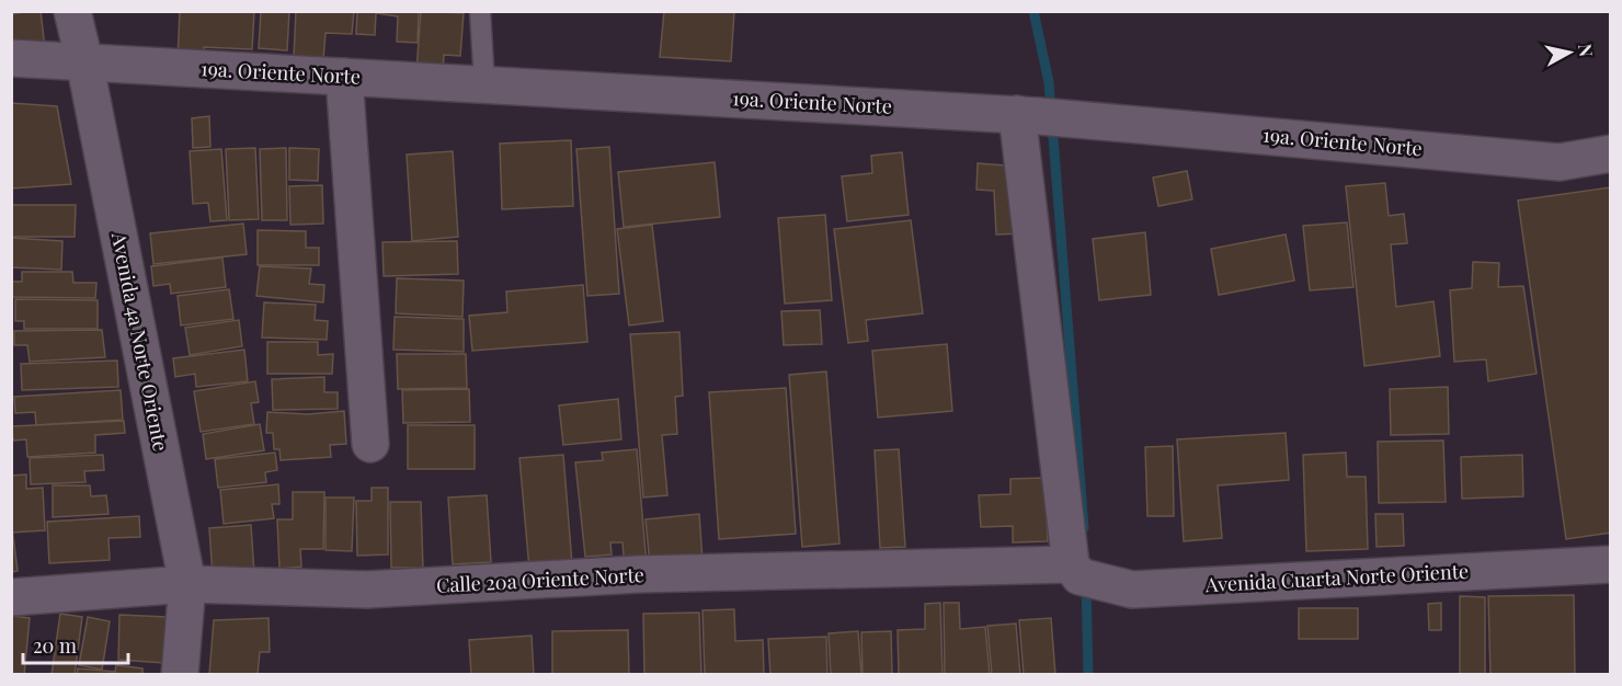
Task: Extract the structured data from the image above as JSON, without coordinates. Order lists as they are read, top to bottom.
{
  "streets": {
    "street": [
      "19a. Oriente Norte",
      "Avenida 4a Norte Oriente",
      "Avenida Cuarta Norte Oriente",
      "Calle 20a Oriente Norte"
    ]
  },
  "crossings": [
    ["19a. Oriente Norte", "Avenida 4a Norte Oriente"],
    ["Avenida 4a Norte Oriente", "Calle 20a Oriente Norte"],
    ["Avenida Cuarta Norte Oriente", "Calle 20a Oriente Norte"]
  ],
  "scale_bar": "20 m",
  "north": "right"
}
